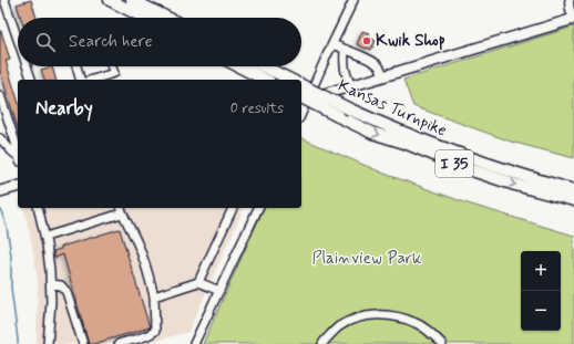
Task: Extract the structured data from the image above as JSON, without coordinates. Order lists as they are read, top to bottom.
{
  "streets": {
    "highway": ["Kansas Turnpike", "I 35"]
  },
  "parks": ["Plainview Park"],
  "places": ["Kwik Shop"],
  "page": {
    "search": "Search here",
    "heading": ["Nearby", "0 results"],
    "map_buttons": ["+", "−"]
  }
}
